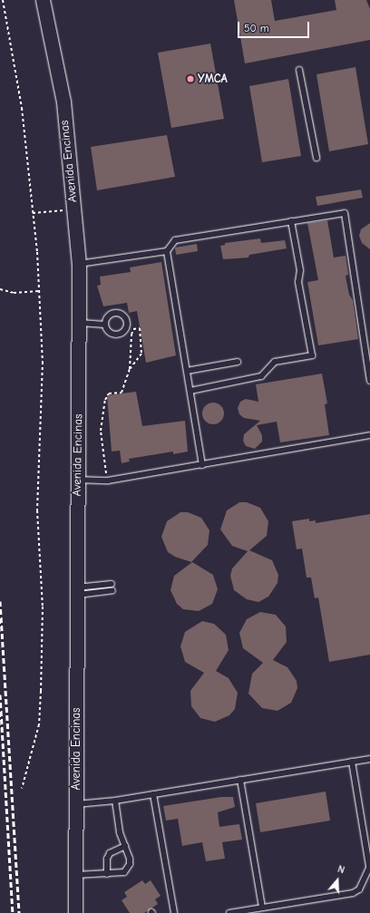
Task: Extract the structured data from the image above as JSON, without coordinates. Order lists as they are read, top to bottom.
{
  "streets": {
    "street": ["Avenida Encinas"]
  },
  "places": ["YMCA"],
  "scale_bar": "50 m",
  "north": "top"
}
